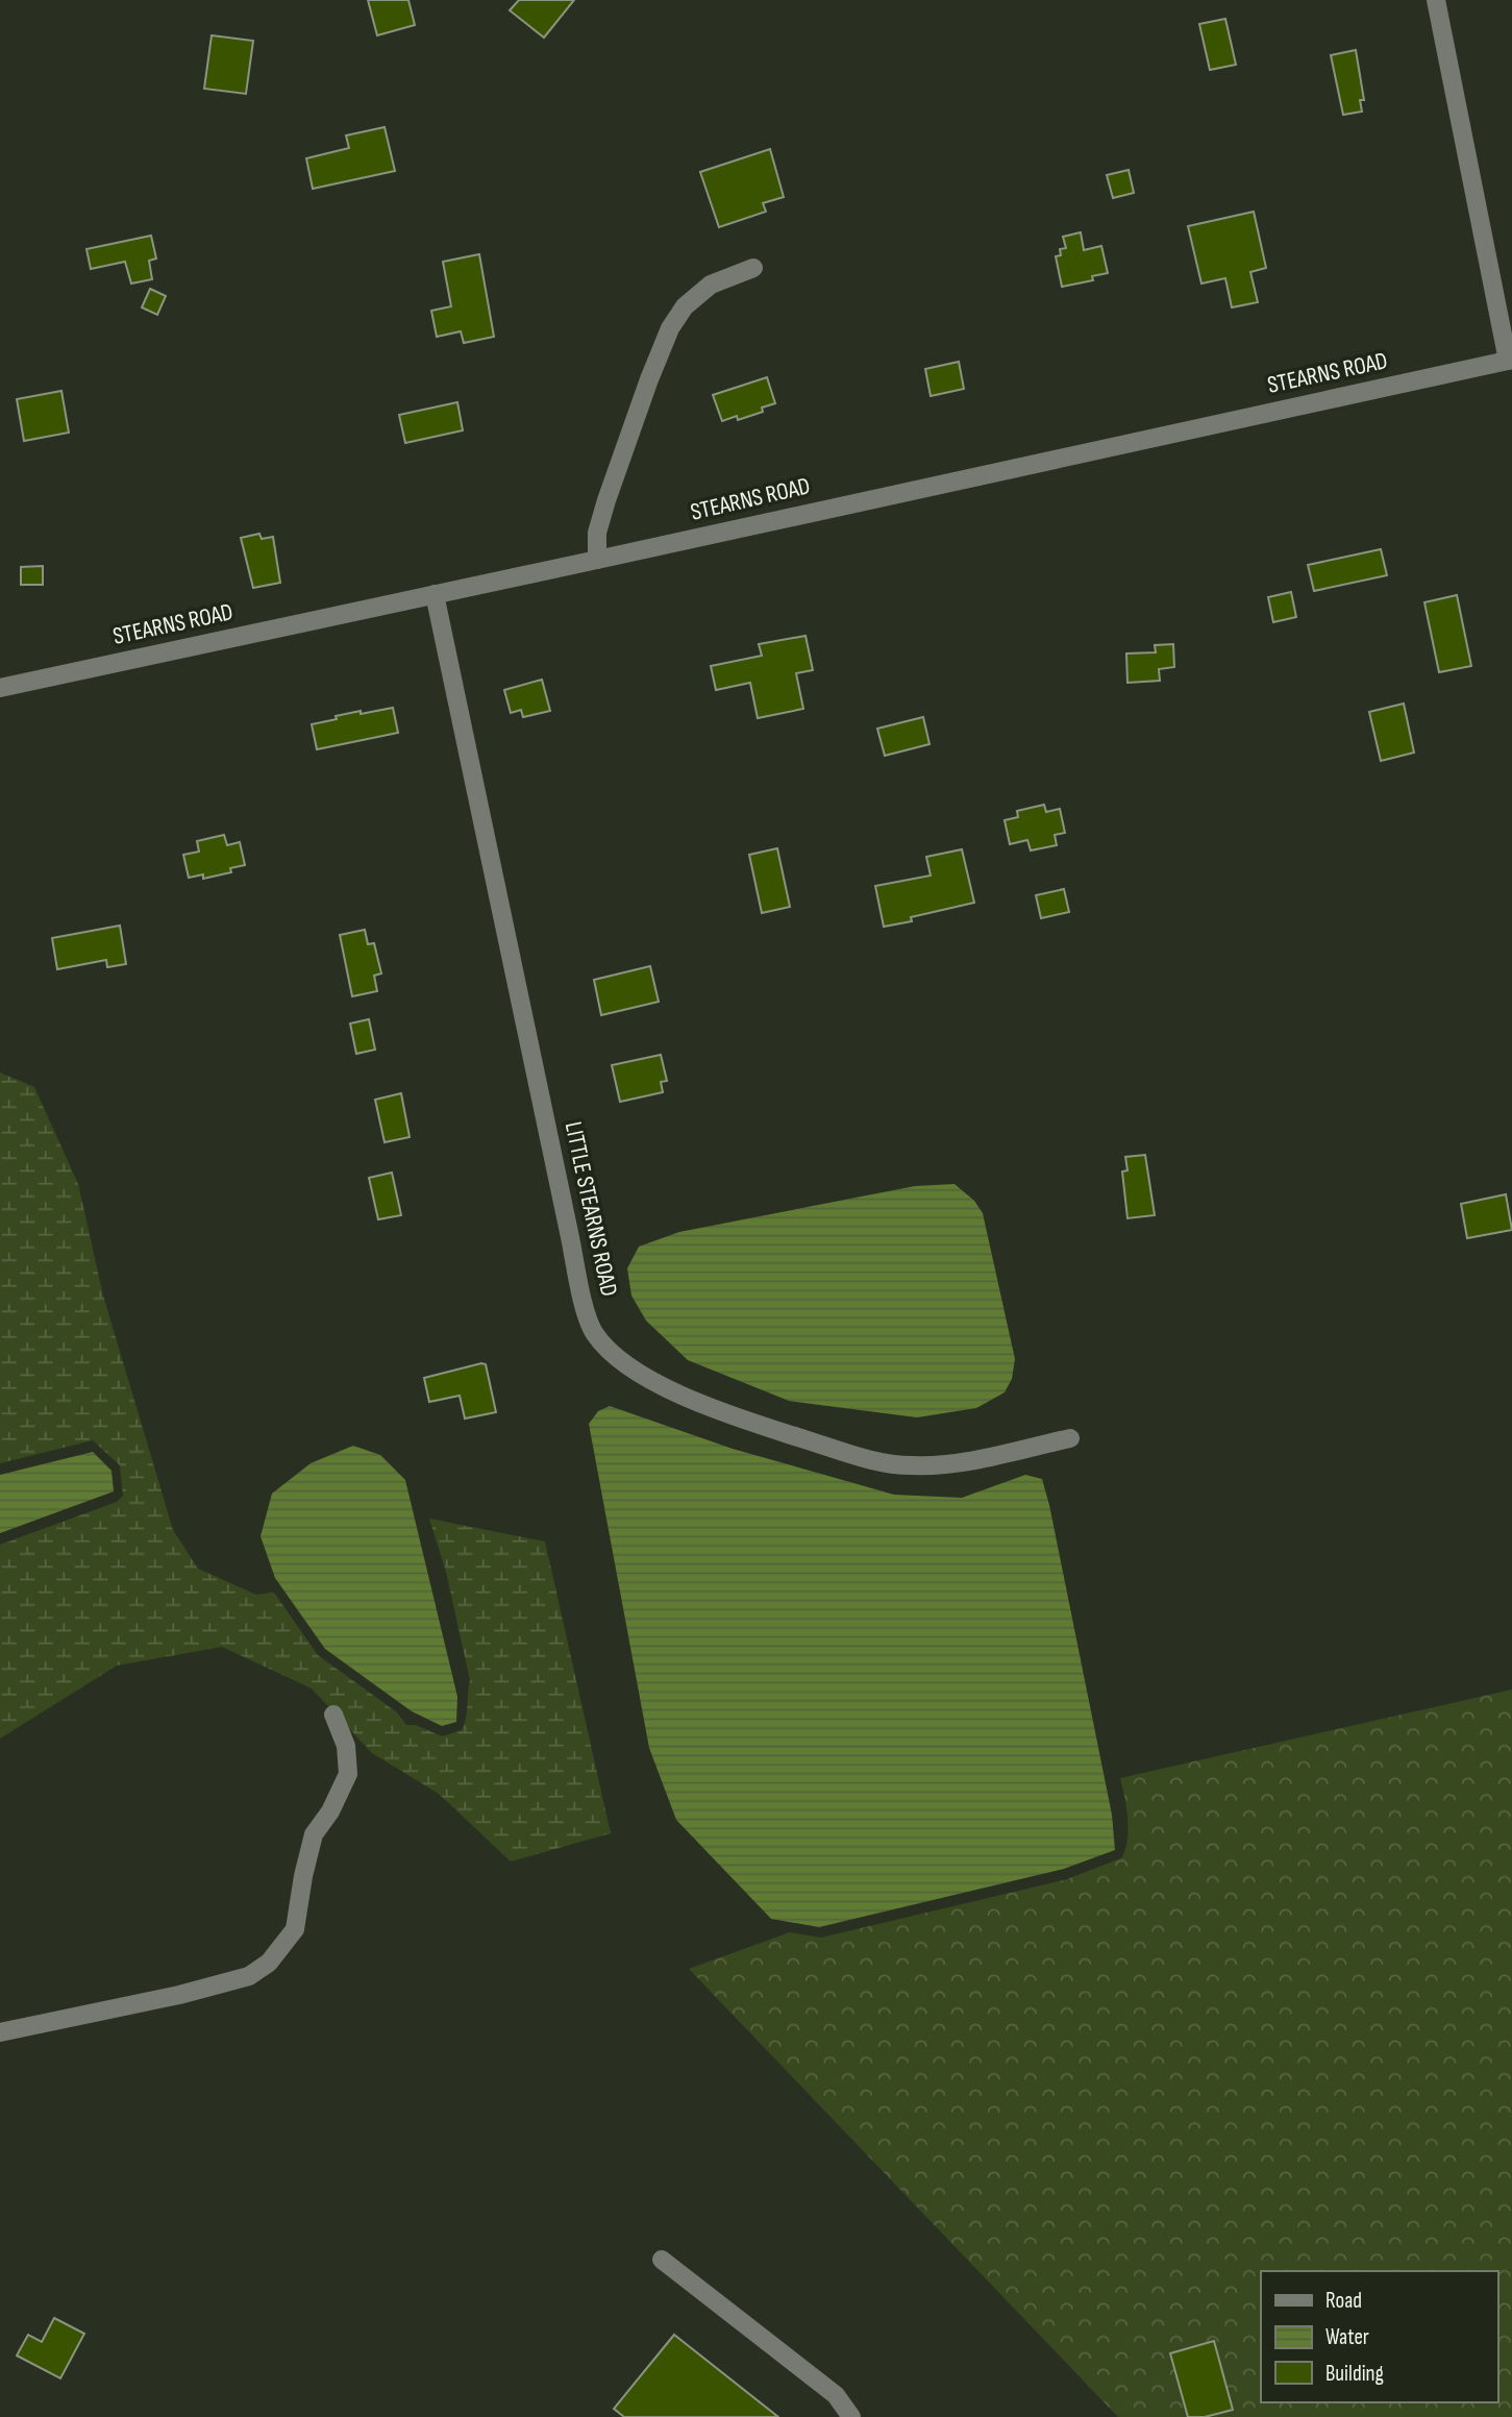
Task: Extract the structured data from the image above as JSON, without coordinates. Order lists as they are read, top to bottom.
{
  "streets": {
    "street": ["STEARNS ROAD", "LITTLE STEARNS ROAD"]
  },
  "crossings": [
    ["STEARNS ROAD", "LITTLE STEARNS ROAD"]
  ],
  "legend": ["Road", "Water", "Building"]
}
